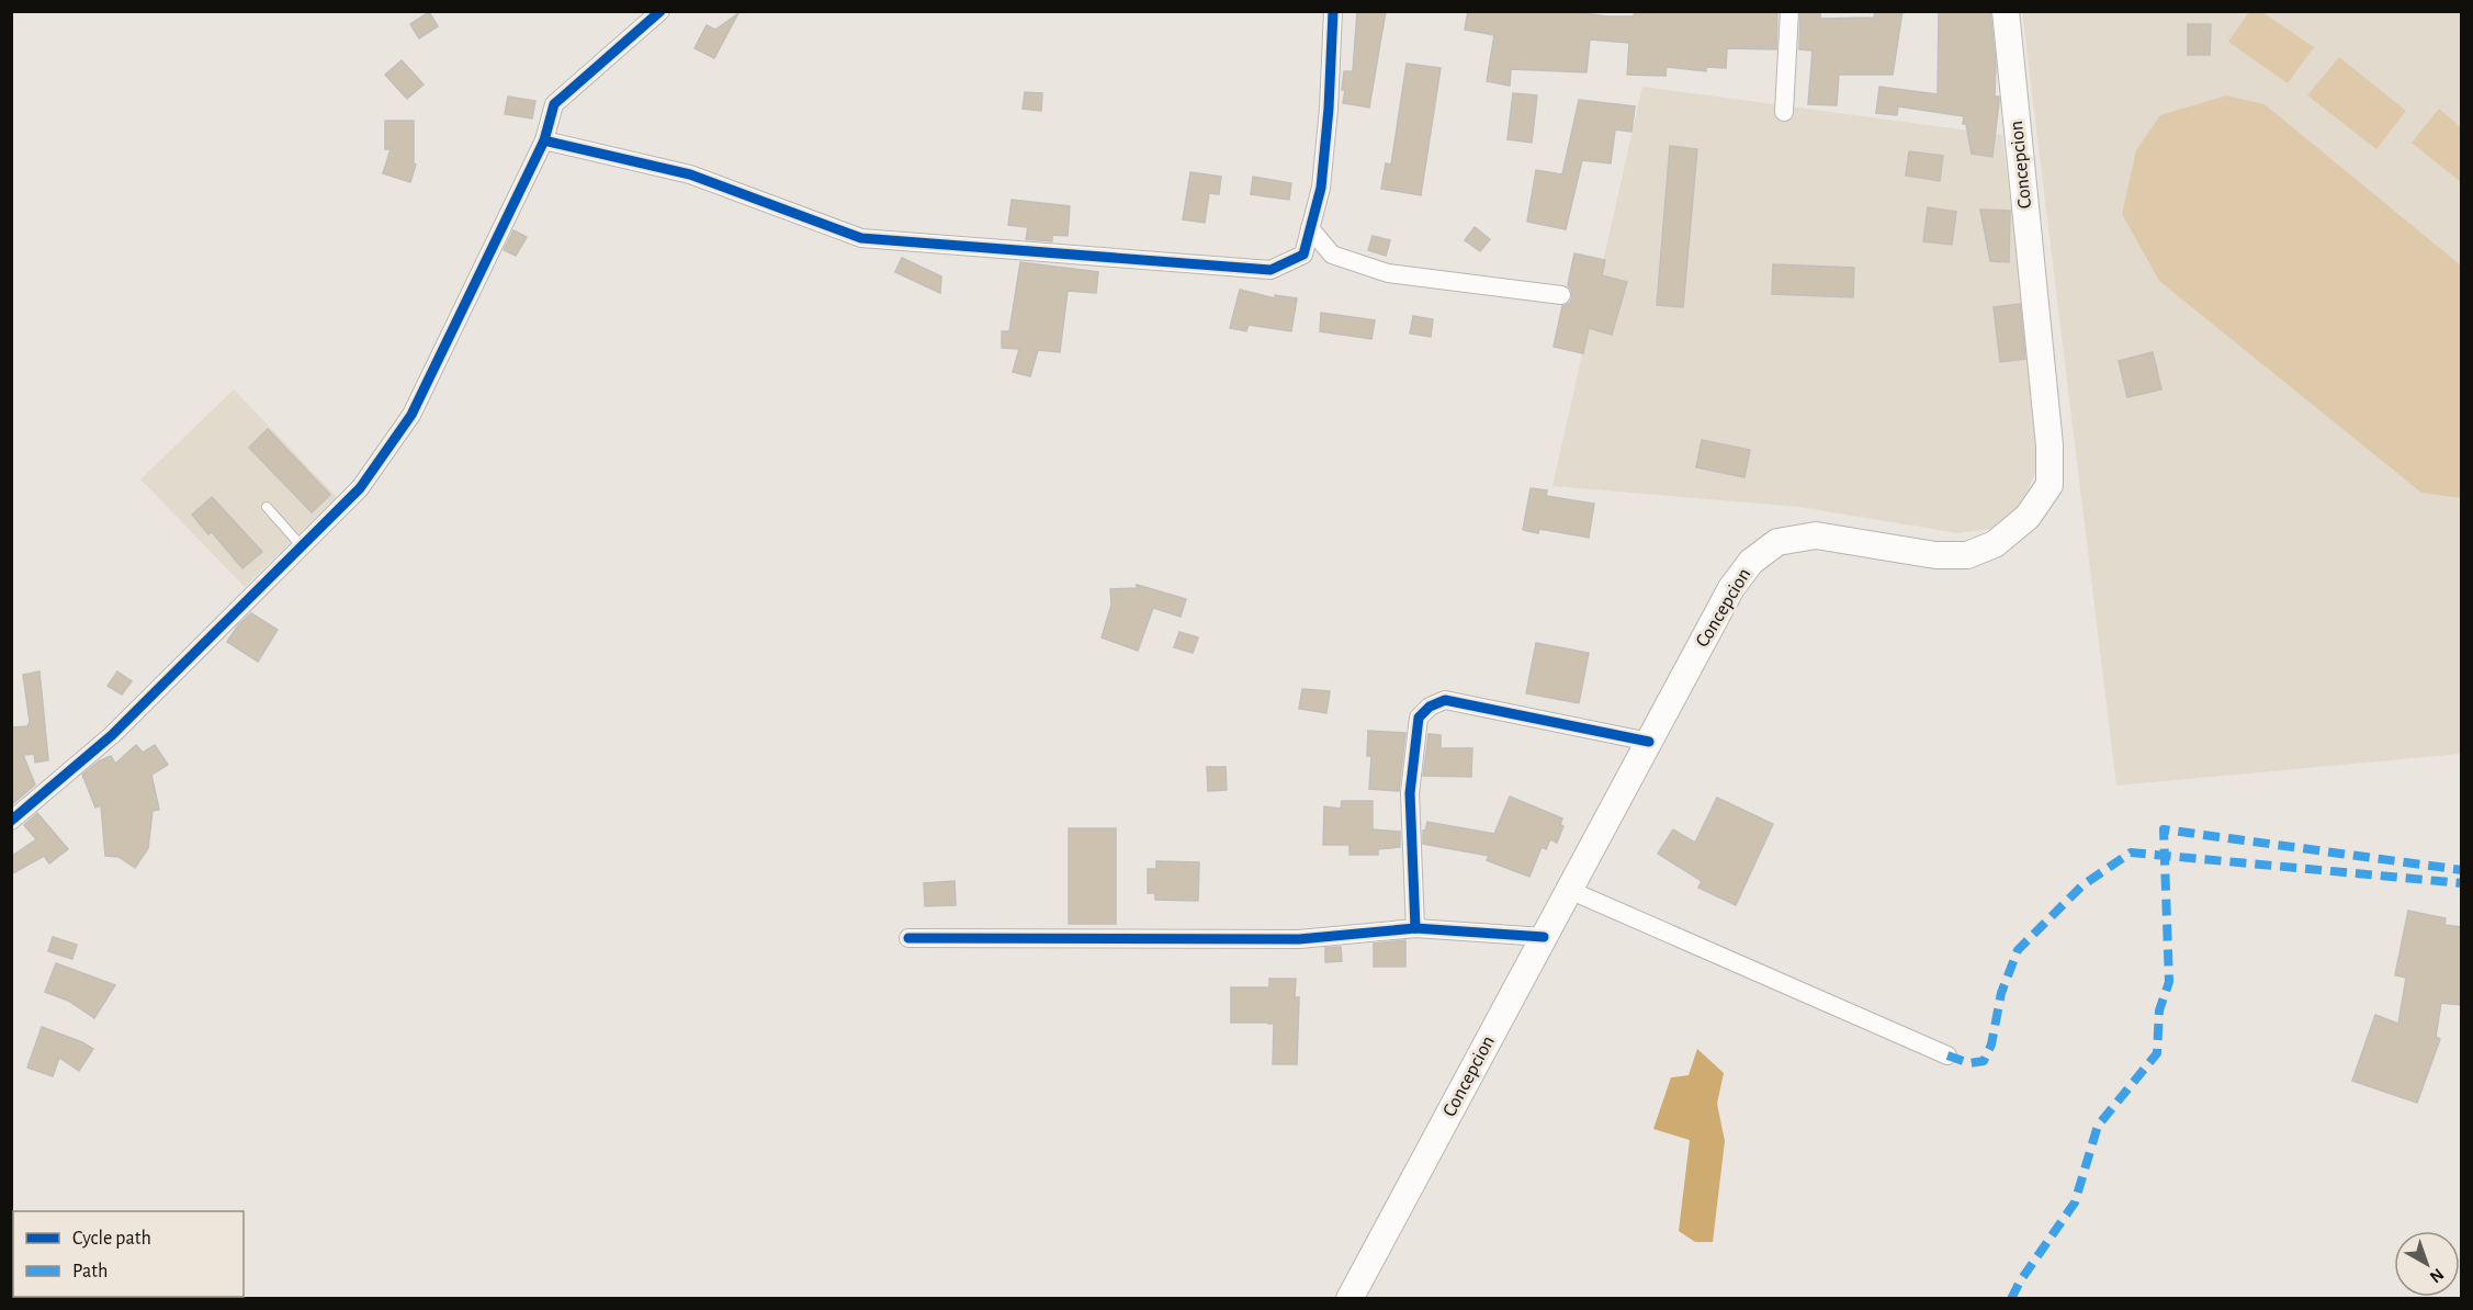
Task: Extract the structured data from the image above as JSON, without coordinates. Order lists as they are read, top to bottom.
{
  "streets": {
    "main road": ["Concepcion"]
  },
  "legend": ["Cycle path", "Path"],
  "north": "bottom right"
}
